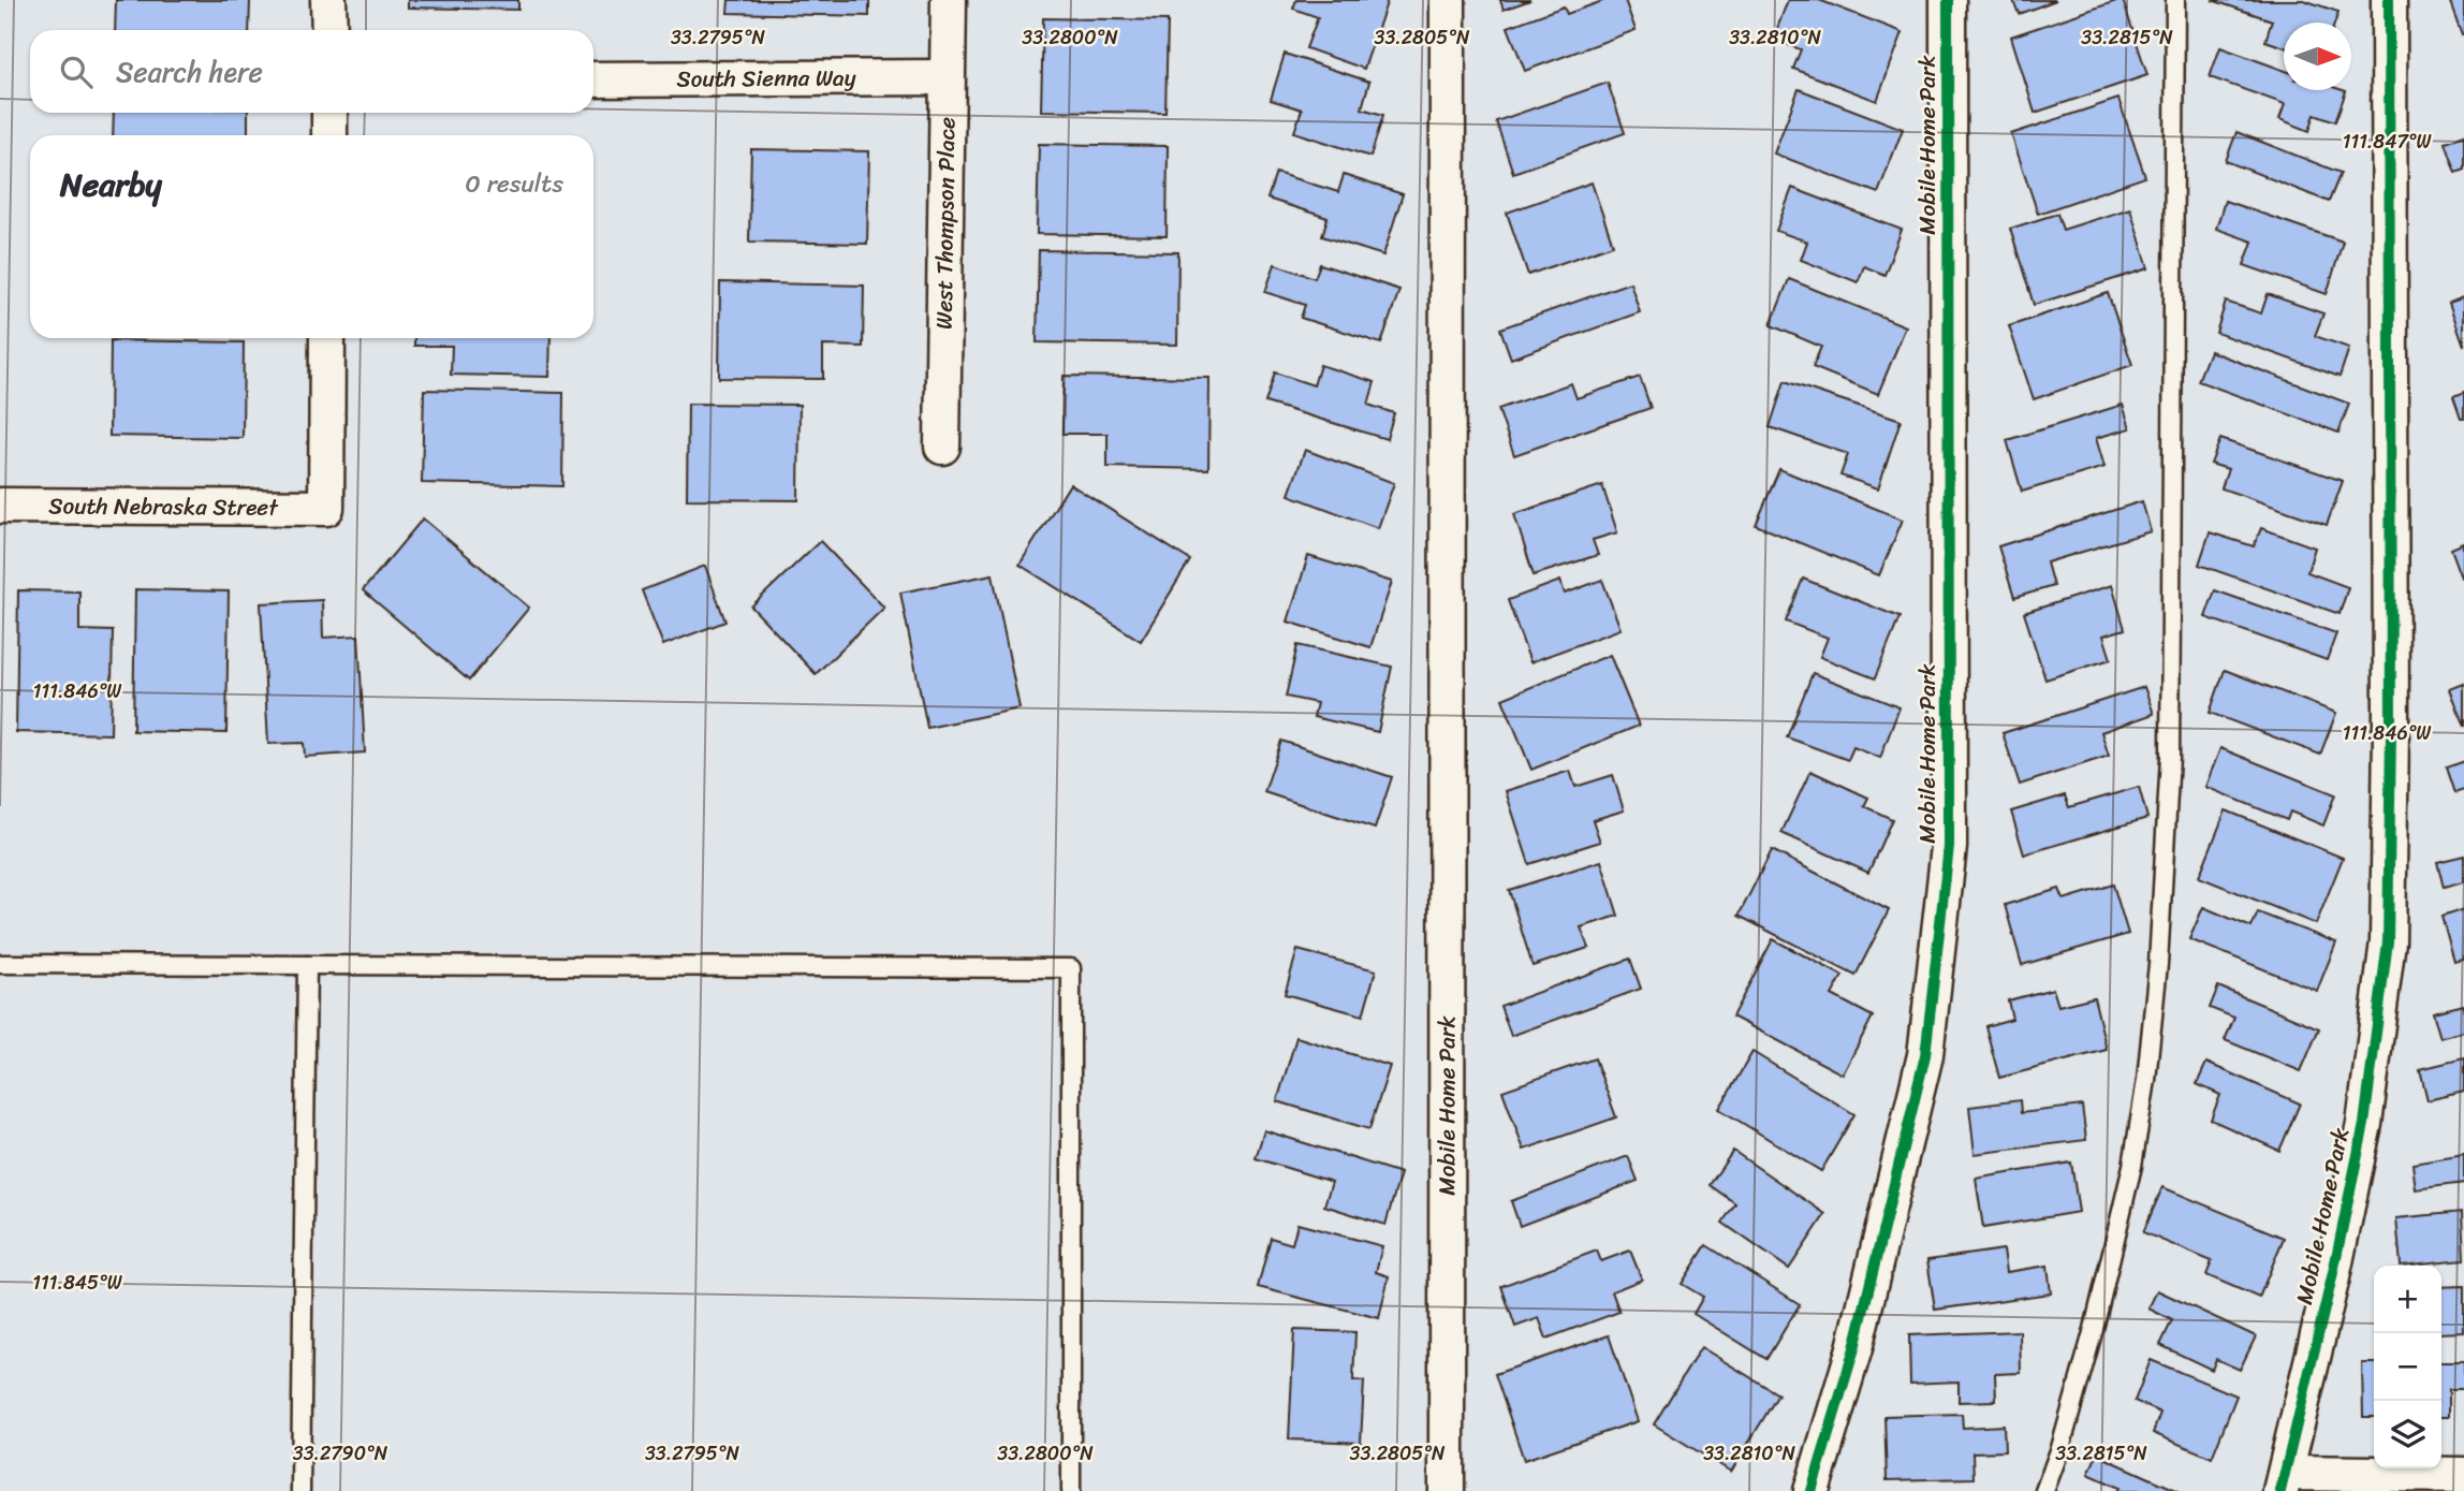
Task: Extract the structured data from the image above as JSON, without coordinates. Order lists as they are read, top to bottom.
{
  "streets": {
    "street": [
      "South Sienna Way",
      "Mobile Home Park",
      "West Thompson Place",
      "South Nebraska Street"
    ]
  },
  "crossings": [
    ["South Sienna Way", "West Thompson Place"]
  ],
  "north": "right",
  "page": {
    "search": "Search here",
    "heading": ["Nearby", "0 results"],
    "map_buttons": ["+", "−"]
  },
  "coordinates": [
    "33.2795°N",
    "33.2800°N",
    "33.2805°N",
    "33.2810°N",
    "33.2815°N",
    "111.847°W",
    "111.846°W",
    "111.845°W",
    "33.2790°N"
  ]
}
